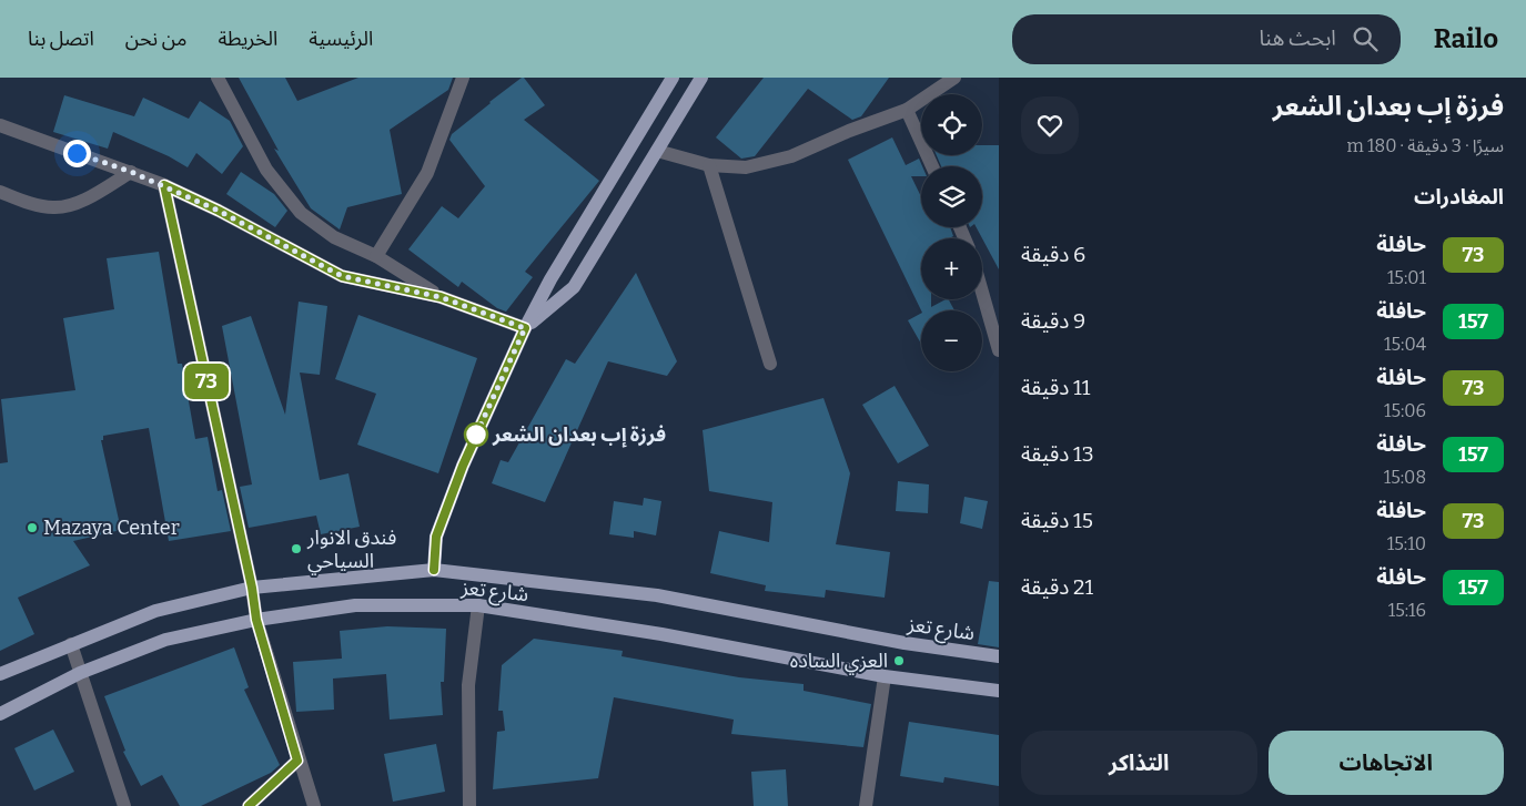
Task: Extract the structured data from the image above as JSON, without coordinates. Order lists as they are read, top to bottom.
{
  "streets": {
    "main road": ["شارع تعز"]
  },
  "places": [
    "فرزة إب بعدان الشعر",
    "Mazaya Center",
    "فندق الانوار السياحي",
    "العزي الساده"
  ],
  "lines": ["bus line 73"],
  "page": {
    "header": "Railo",
    "search": "ابحث هنا",
    "nav": [
      "الرئيسية",
      "الخريطة",
      "من نحن",
      "اتصل بنا"
    ],
    "heading": [
      ["فرزة إب بعدان الشعر", "سيرًا · 3 دقيقة · 180 m"],
      "المغادرات"
    ],
    "on_map": "73",
    "map_buttons": ["+", "−"],
    "list": [
      {
        "mark": "73",
        "name": "حافلة",
        "note": "15:01",
        "value": "6 دقيقة"
      },
      {
        "mark": "157",
        "name": "حافلة",
        "note": "15:04",
        "value": "9 دقيقة"
      },
      {
        "mark": "73",
        "name": "حافلة",
        "note": "15:06",
        "value": "11 دقيقة"
      },
      {
        "mark": "157",
        "name": "حافلة",
        "note": "15:08",
        "value": "13 دقيقة"
      },
      {
        "mark": "73",
        "name": "حافلة",
        "note": "15:10",
        "value": "15 دقيقة"
      },
      {
        "mark": "157",
        "name": "حافلة",
        "note": "15:16",
        "value": "21 دقيقة"
      }
    ],
    "buttons": ["الاتجاهات", "التذاكر"]
  }
}
